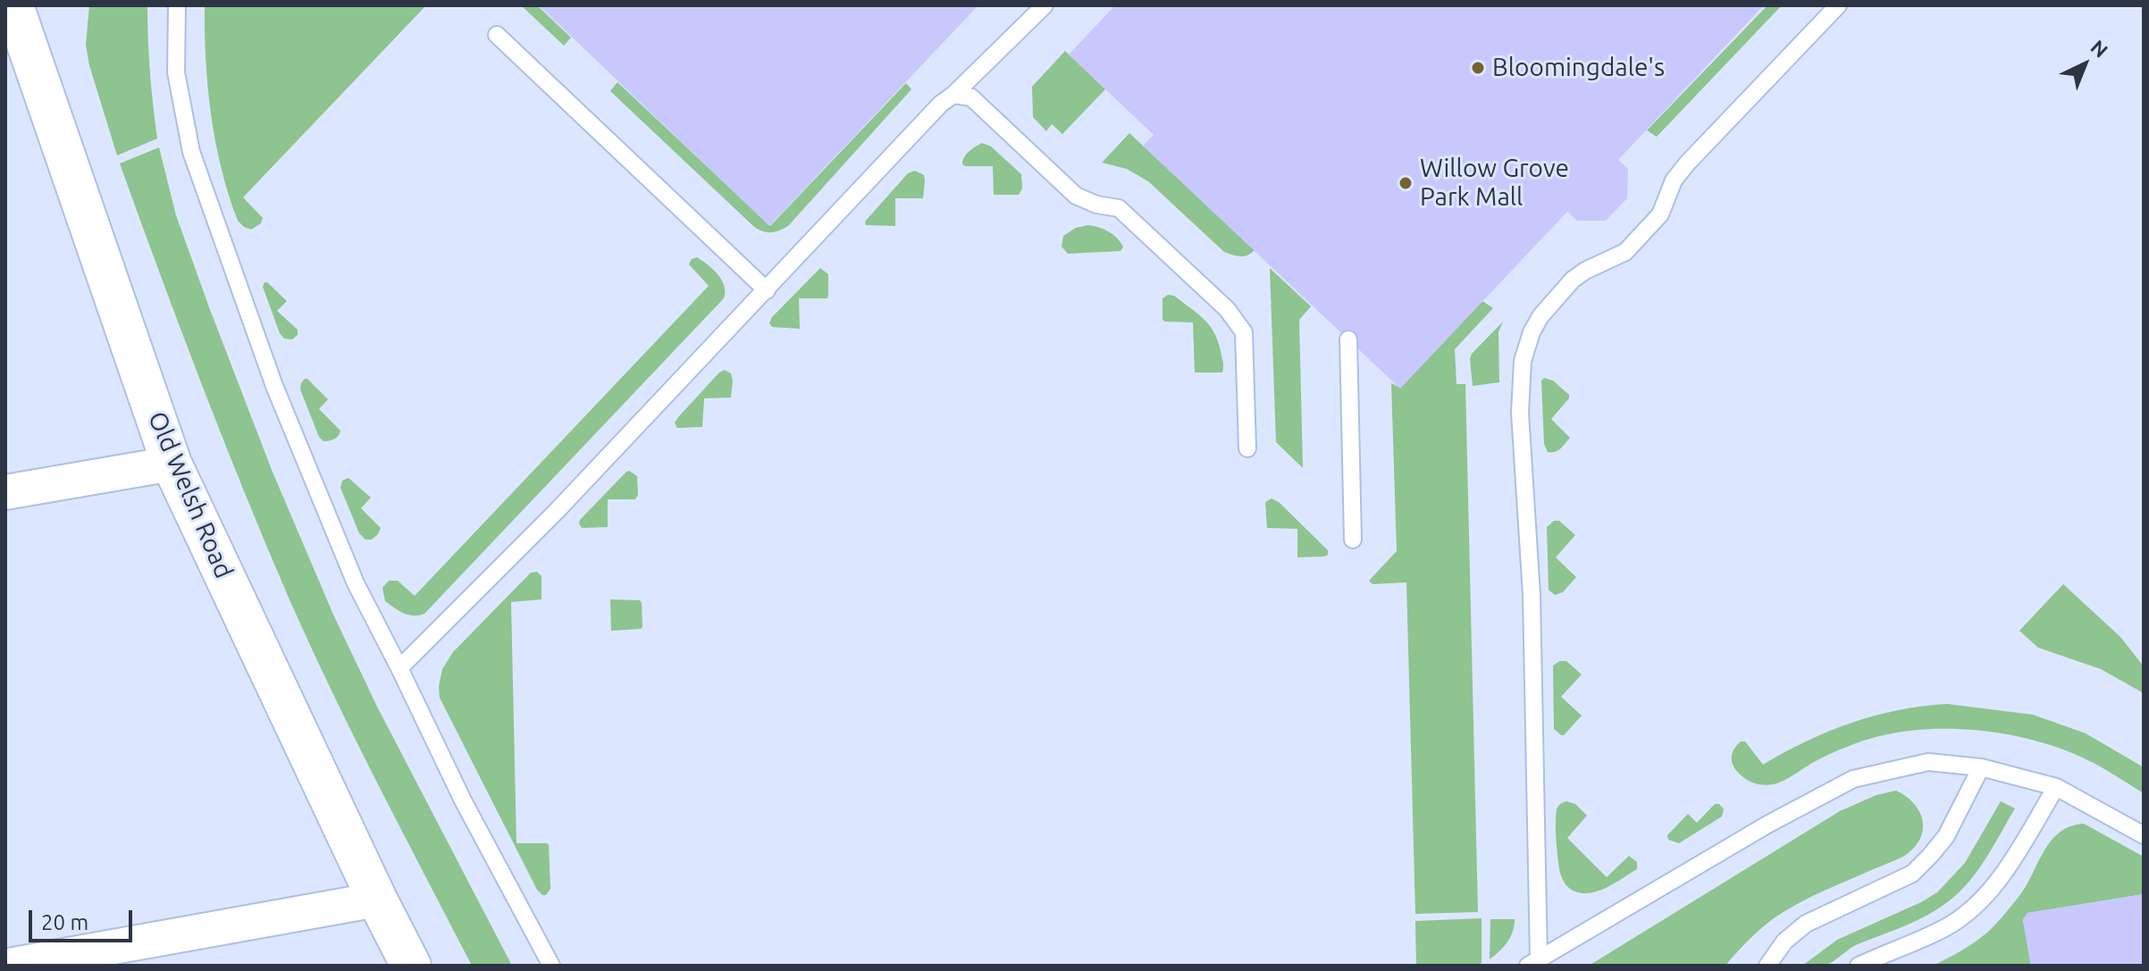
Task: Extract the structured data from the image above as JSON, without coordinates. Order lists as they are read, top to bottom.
{
  "streets": {
    "street": ["Old Welsh Road"]
  },
  "places": ["Bloomingdale's", "Willow Grove Park Mall"],
  "scale_bar": "20 m",
  "north": "top right"
}
